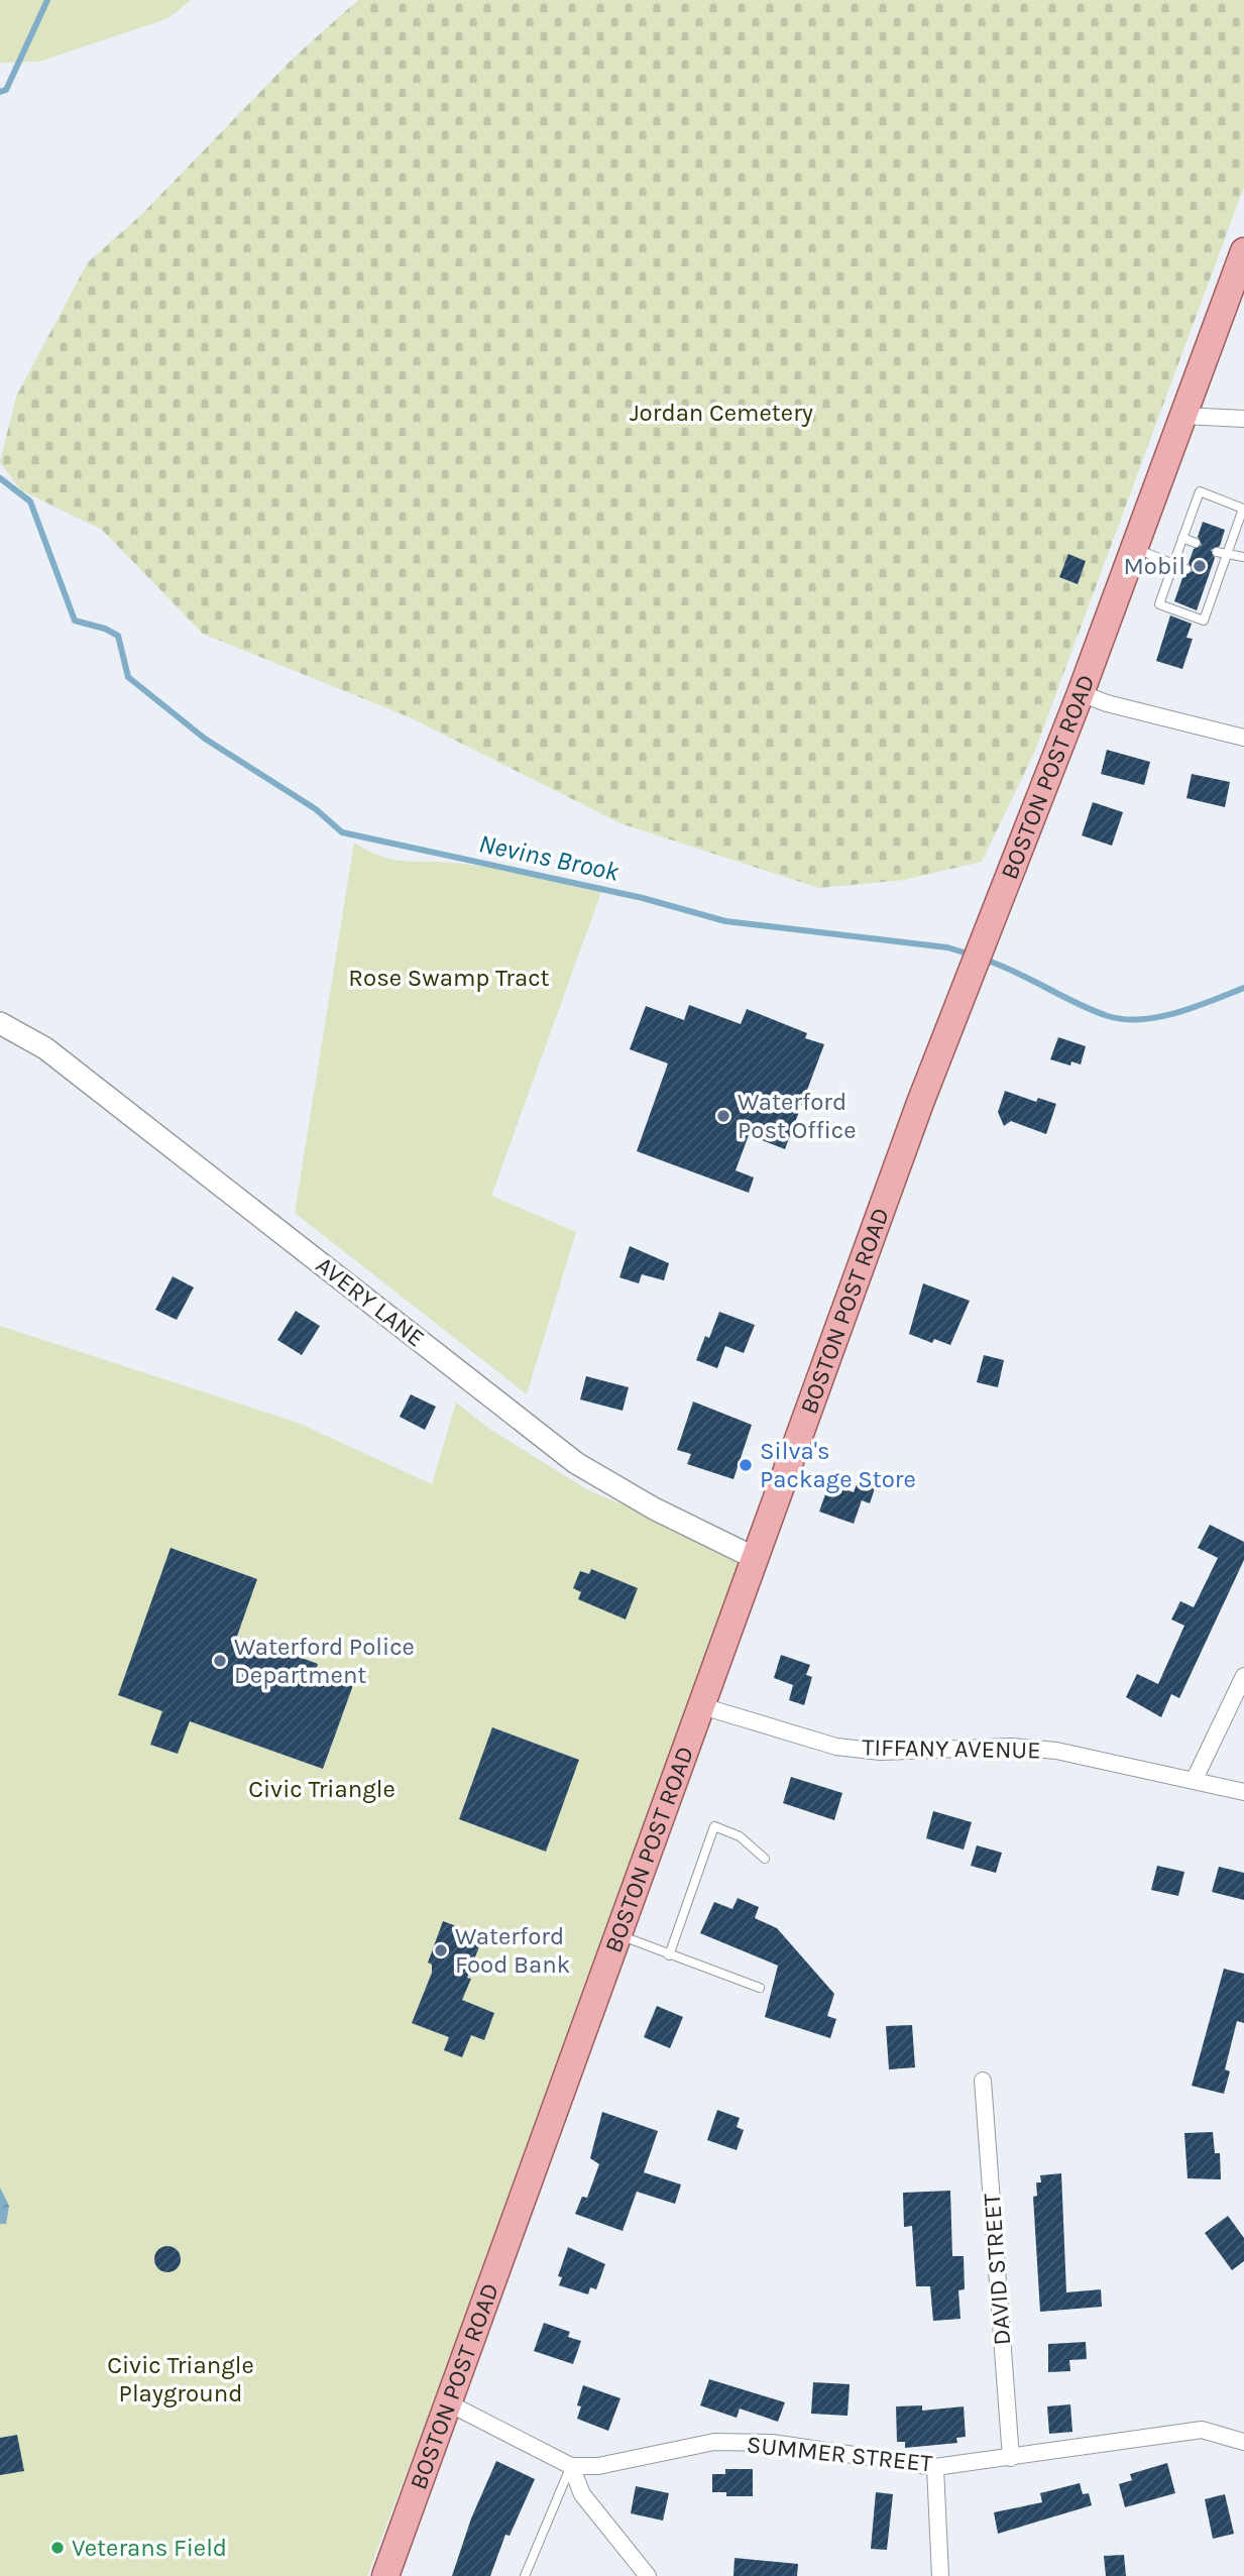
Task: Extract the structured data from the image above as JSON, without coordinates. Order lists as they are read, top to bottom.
{
  "streets": {
    "main road": ["BOSTON POST ROAD"],
    "street": [
      "AVERY LANE",
      "TIFFANY AVENUE",
      "DAVID STREET",
      "SUMMER STREET"
    ]
  },
  "crossings": [
    ["BOSTON POST ROAD", "AVERY LANE"],
    ["BOSTON POST ROAD", "TIFFANY AVENUE"],
    ["BOSTON POST ROAD", "SUMMER STREET"],
    ["DAVID STREET", "SUMMER STREET"]
  ],
  "water": ["Nevins Brook"],
  "parks": [
    "Jordan Cemetery",
    "Rose Swamp Tract",
    "Civic Triangle",
    "Civic Triangle Playground"
  ],
  "places": [
    "Mobil",
    "Waterford Post Office",
    "Silva's Package Store",
    "Waterford Police Department",
    "Waterford Food Bank",
    "Veterans Field"
  ]
}
